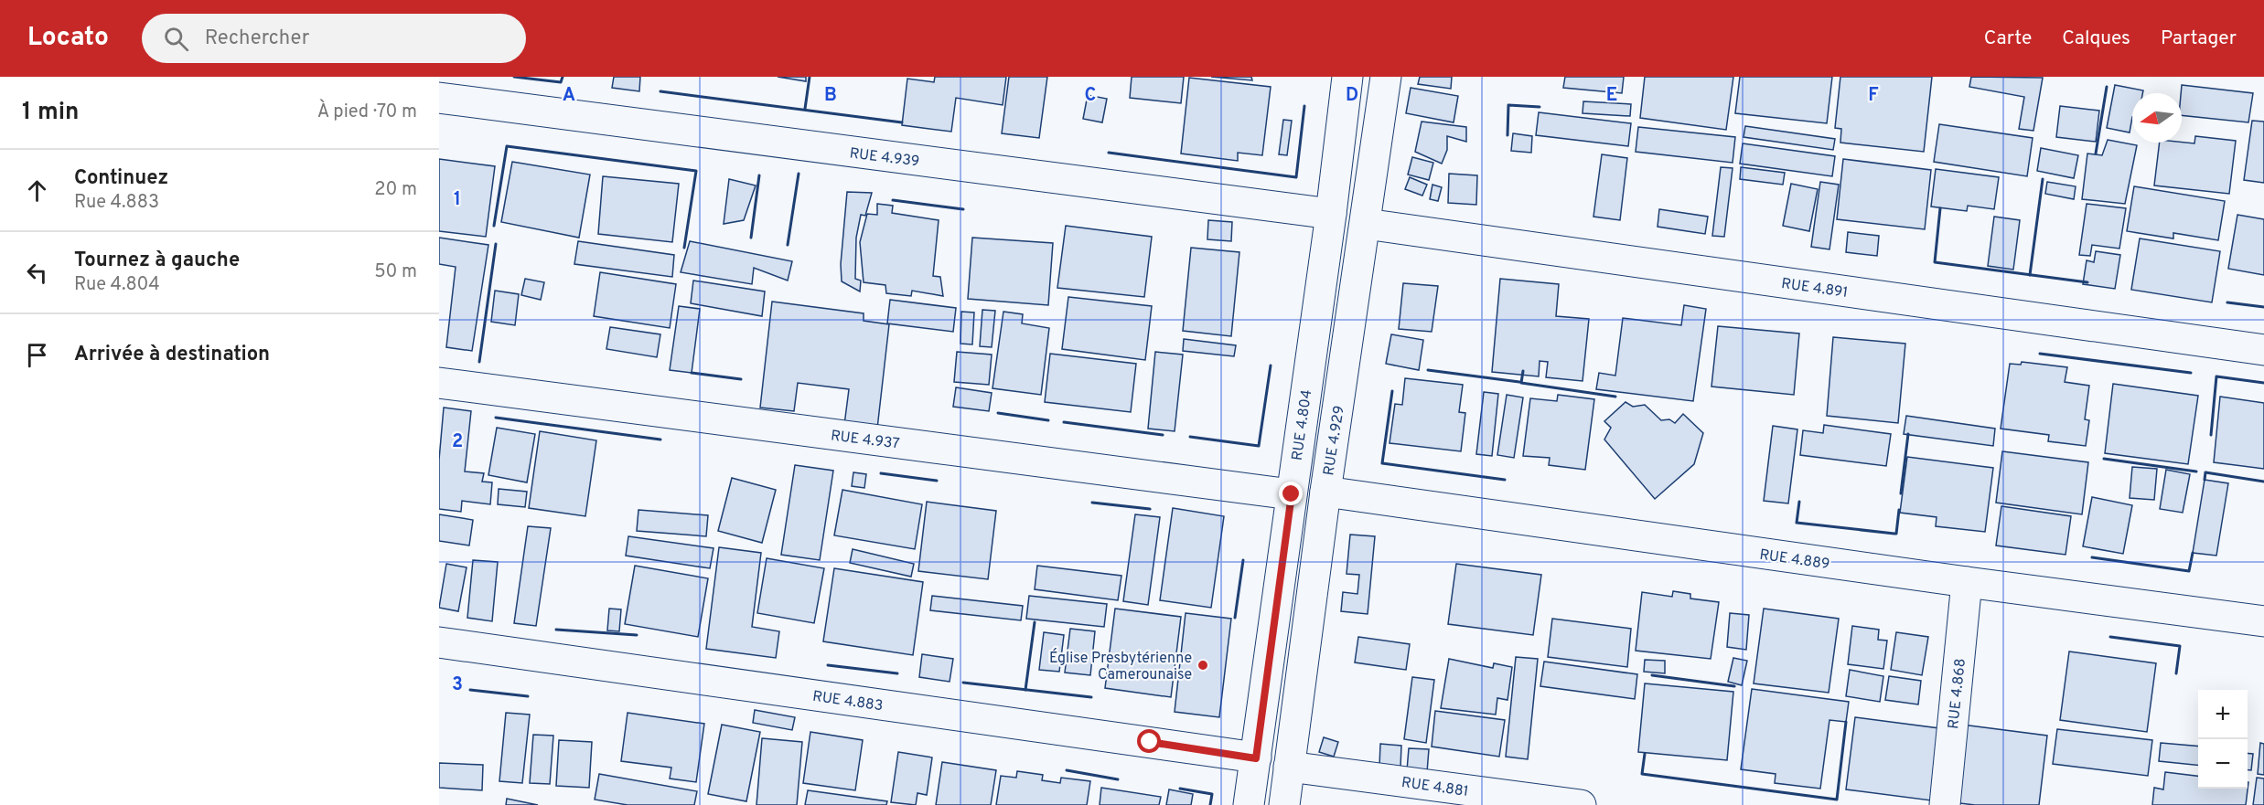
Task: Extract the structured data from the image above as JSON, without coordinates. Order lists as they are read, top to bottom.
{
  "streets": {
    "street": [
      "RUE 4.939",
      "RUE 4.891",
      "RUE 4.804",
      "RUE 4.937",
      "RUE 4.929",
      "RUE 4.889",
      "RUE 4.868",
      "RUE 4.883",
      "RUE 4.881"
    ]
  },
  "crossings": [
    ["RUE 4.939", "RUE 4.804"],
    ["RUE 4.891", "RUE 4.929"],
    ["RUE 4.804", "RUE 4.937"],
    ["RUE 4.804", "RUE 4.883"],
    ["RUE 4.929", "RUE 4.889"],
    ["RUE 4.929", "RUE 4.881"],
    ["RUE 4.889", "RUE 4.868"]
  ],
  "places": ["Église Presbytérienne Camerounaise"],
  "north": "left",
  "page": {
    "header": "Locato",
    "search": "Rechercher",
    "nav": ["Carte", "Calques", "Partager"],
    "heading": ["1 min", "À pied · 70 m"],
    "list": [
      ["Continuez", "Rue 4.883", "20 m"],
      ["Tournez à gauche", "Rue 4.804", "50 m"],
      "Arrivée à destination"
    ],
    "map_buttons": ["+", "−"]
  },
  "grid": {
    "columns": [
      "A",
      "B",
      "C",
      "D",
      "E",
      "F"
    ],
    "rows": ["1", "2", "3"]
  }
}
